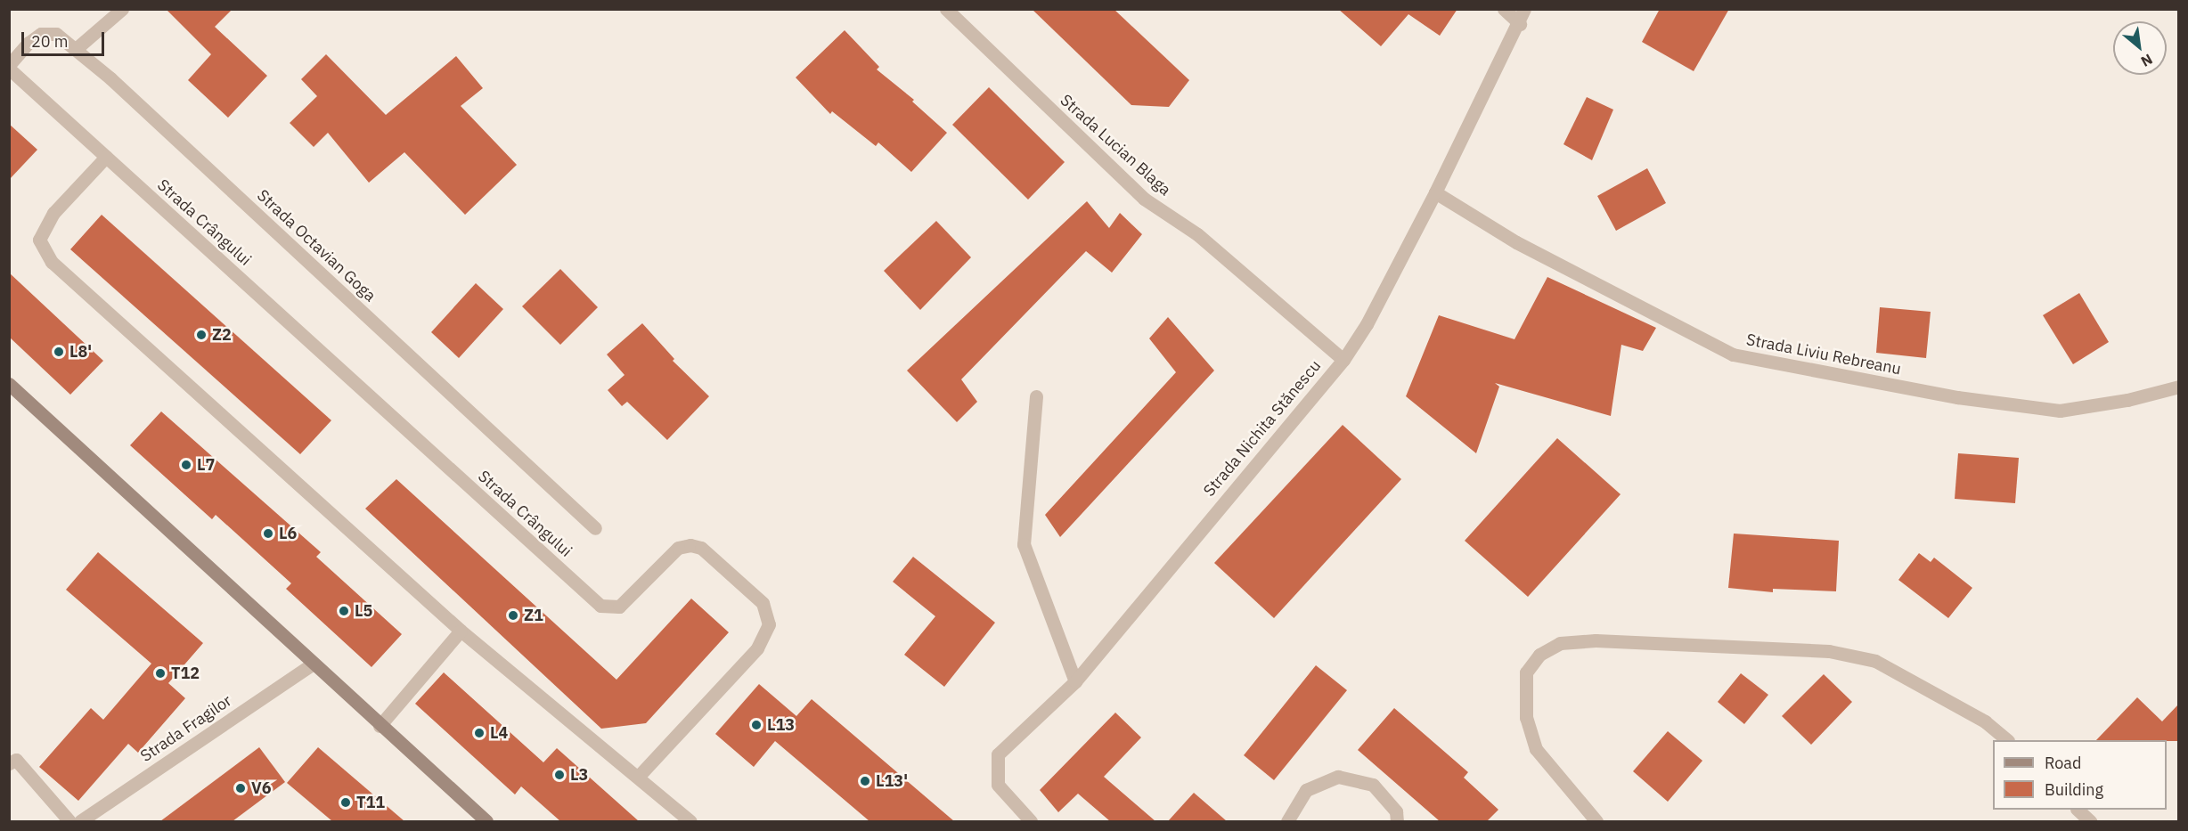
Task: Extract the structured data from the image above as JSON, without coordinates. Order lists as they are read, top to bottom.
{
  "streets": {
    "street": [
      "Strada Lucian Blaga",
      "Strada Crângului",
      "Strada Octavian Goga",
      "Strada Liviu Rebreanu",
      "Strada Nichita Stănescu",
      "Strada Fragilor"
    ]
  },
  "crossings": [
    ["Strada Lucian Blaga", "Strada Nichita Stănescu"],
    ["Strada Crângului", "Strada Octavian Goga"],
    ["Strada Liviu Rebreanu", "Strada Nichita Stănescu"]
  ],
  "places": [
    "Z2",
    "L8'",
    "L7",
    "L6",
    "L5",
    "Z1",
    "T12",
    "L13",
    "L4",
    "L3",
    "L13'",
    "V6",
    "T11"
  ],
  "legend": ["Road", "Building"],
  "scale_bar": "20 m",
  "north": "bottom right"
}
